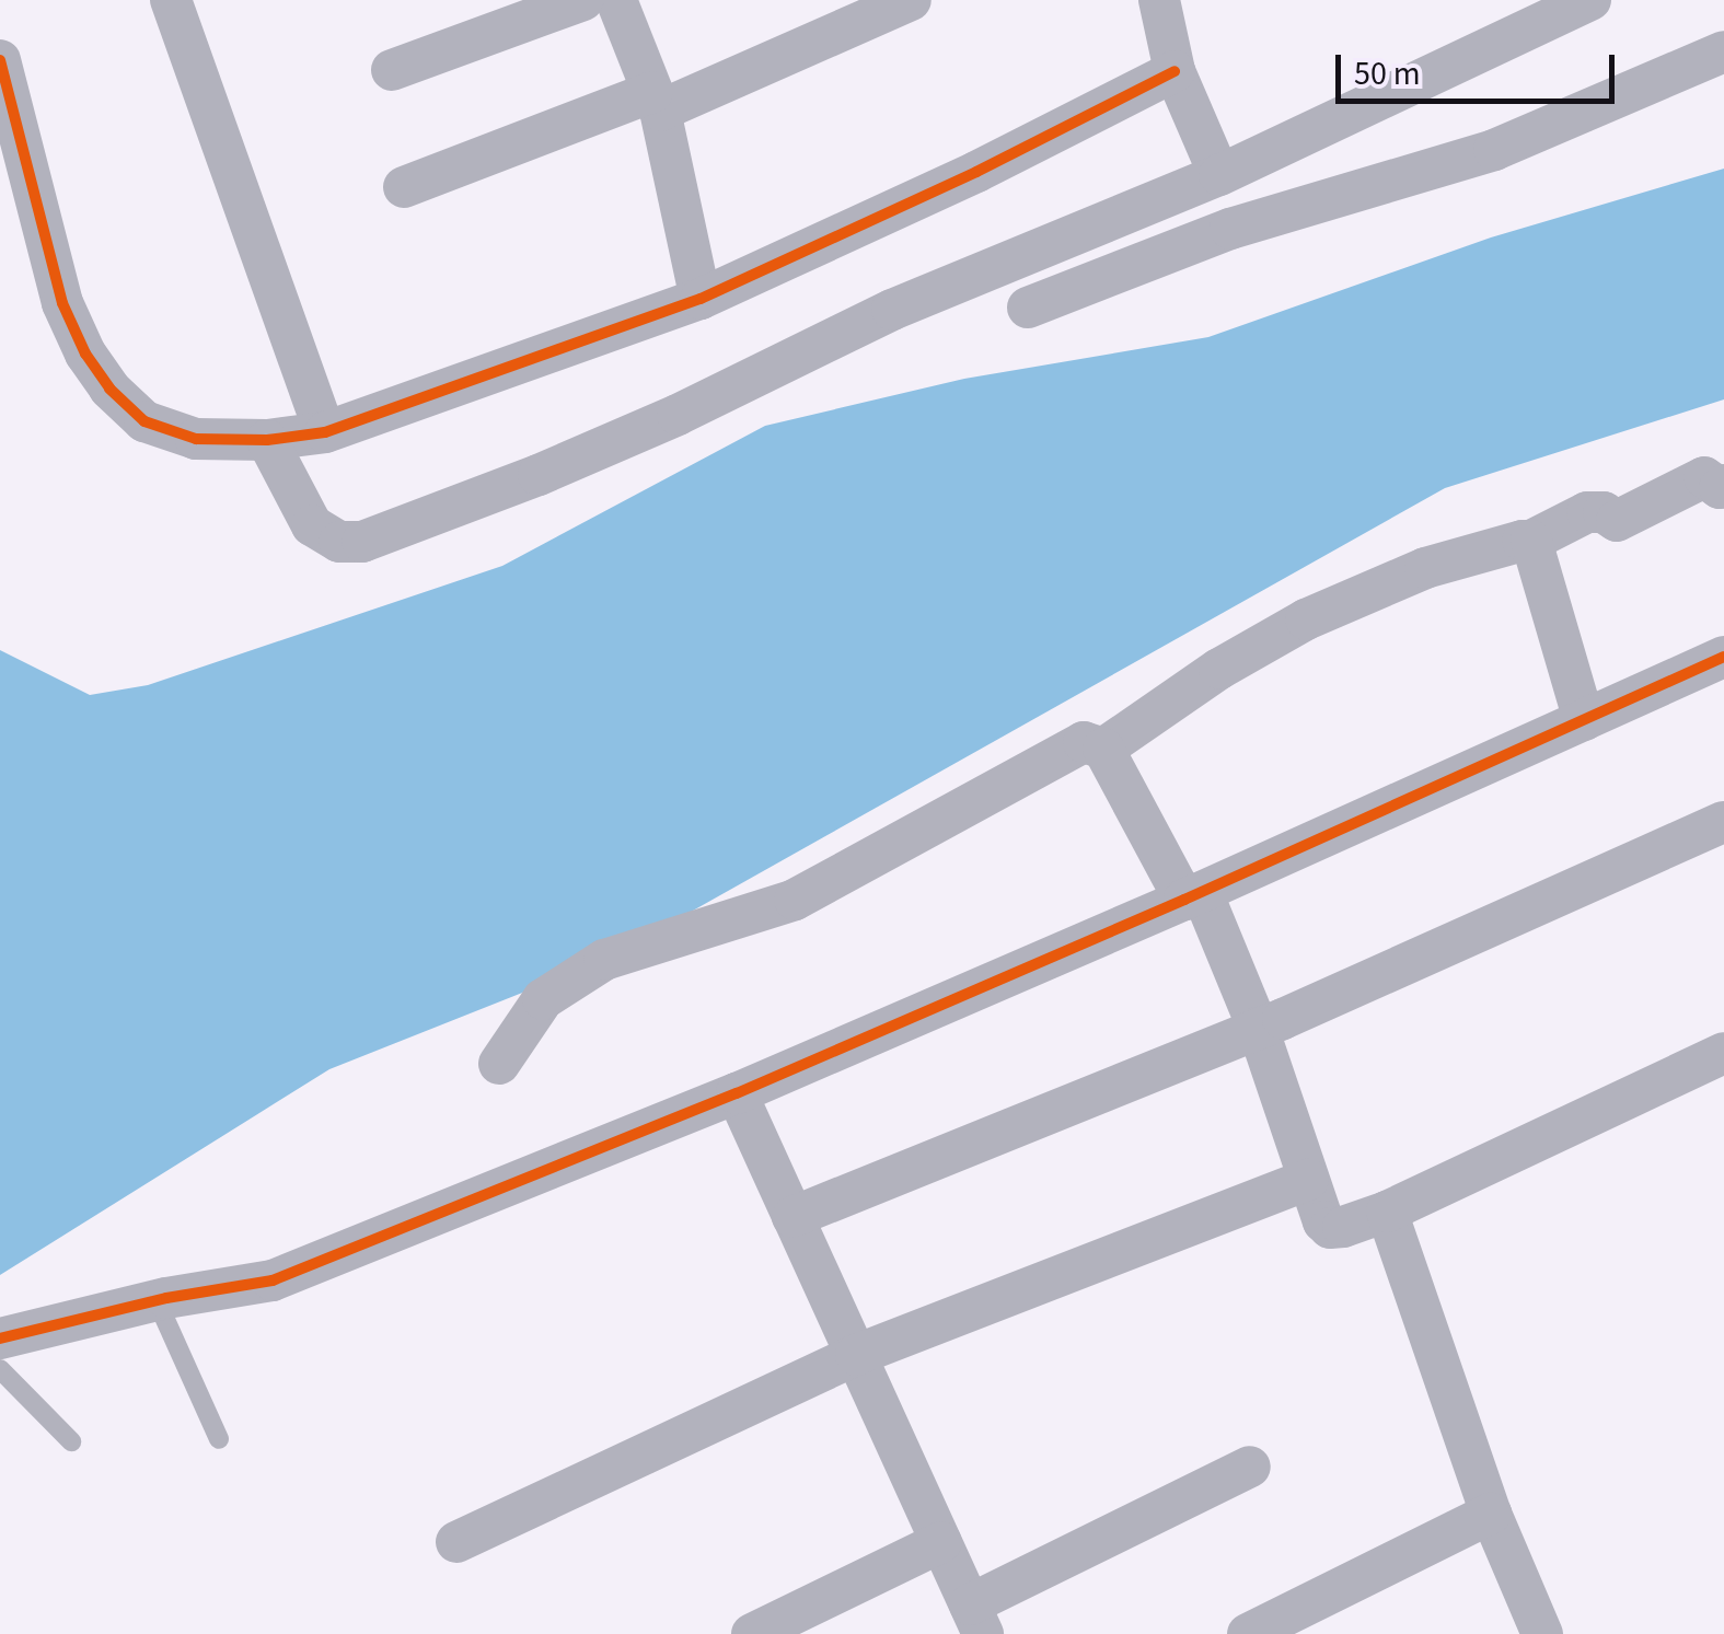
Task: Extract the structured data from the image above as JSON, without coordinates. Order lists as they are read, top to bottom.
{
  "scale_bar": "50 m"
}
